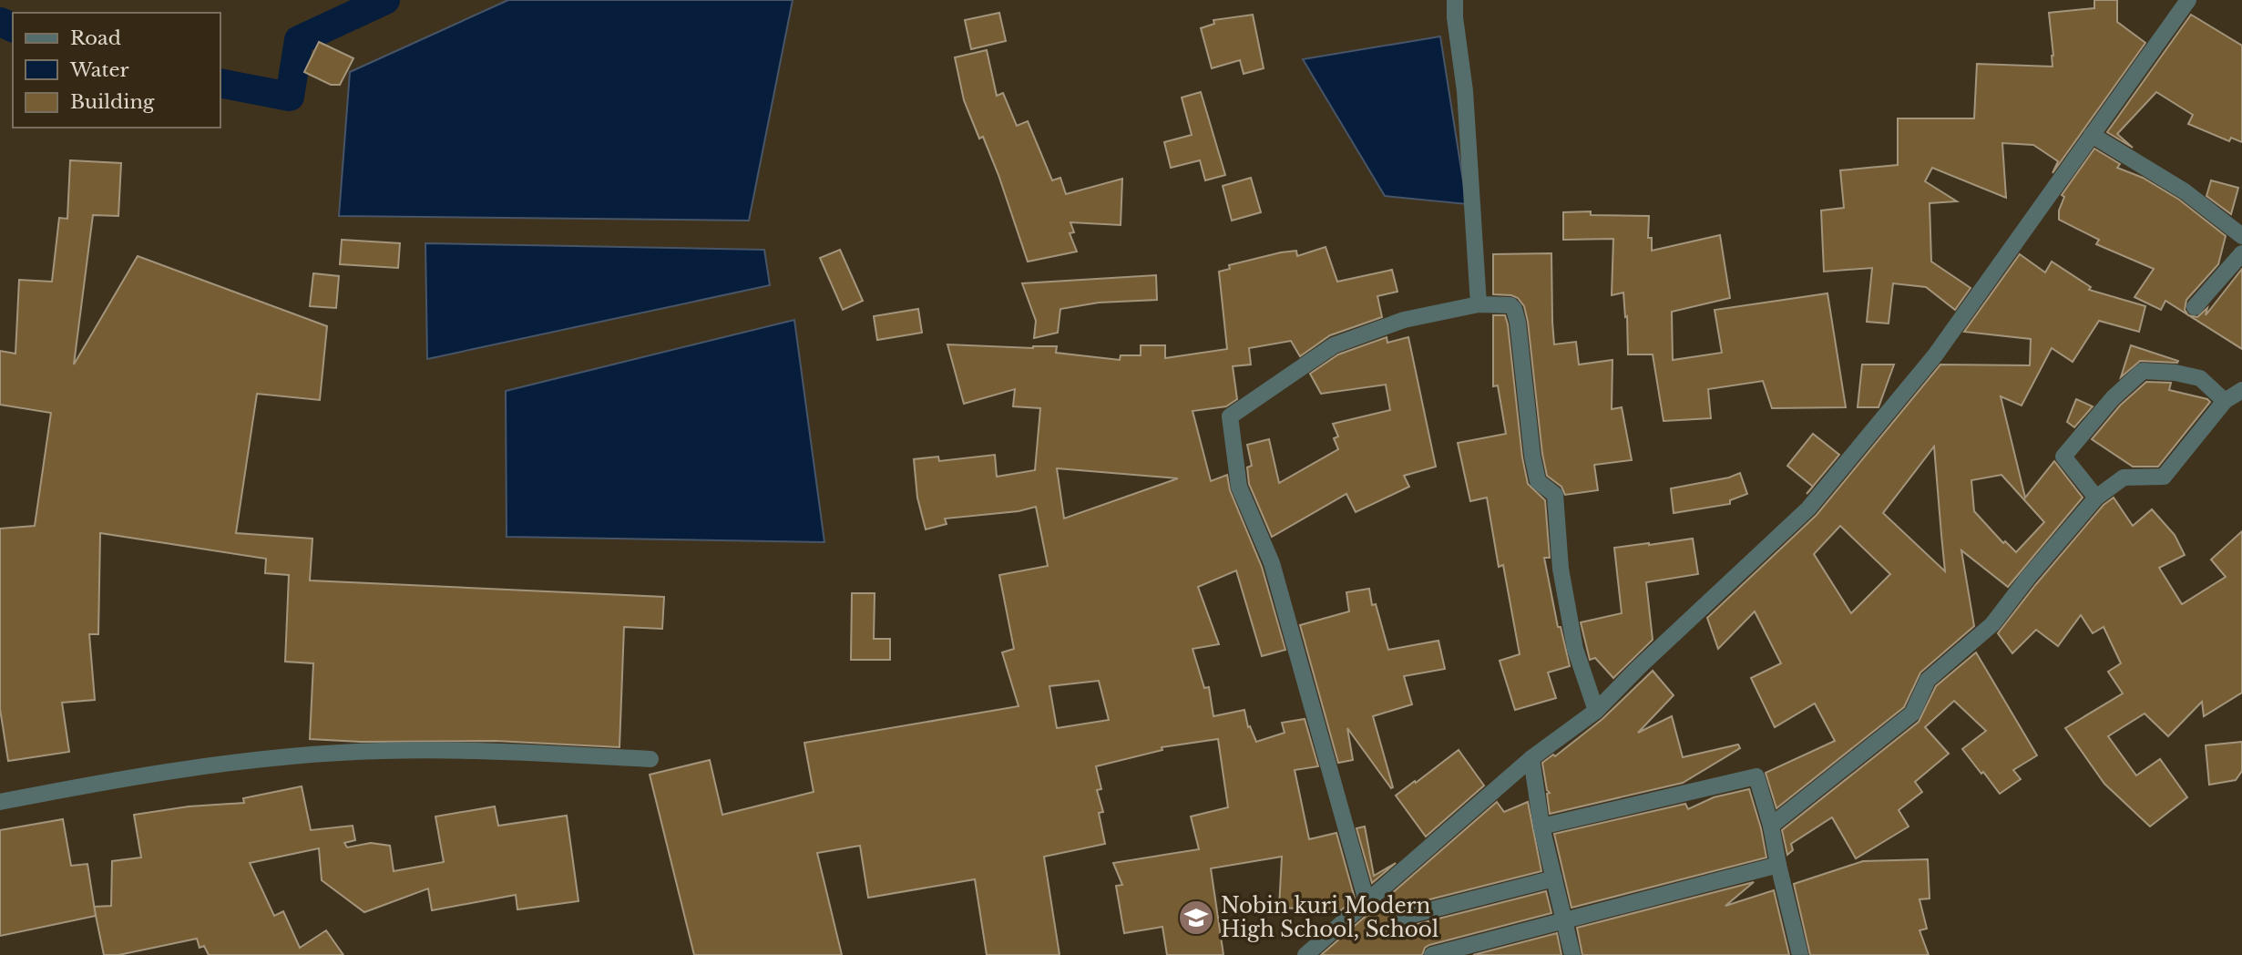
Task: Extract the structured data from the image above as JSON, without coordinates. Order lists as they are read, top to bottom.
{
  "places": {
    "school or university": ["Nobin kuri Modern High School, School"]
  },
  "legend": ["Road", "Water", "Building"]
}
